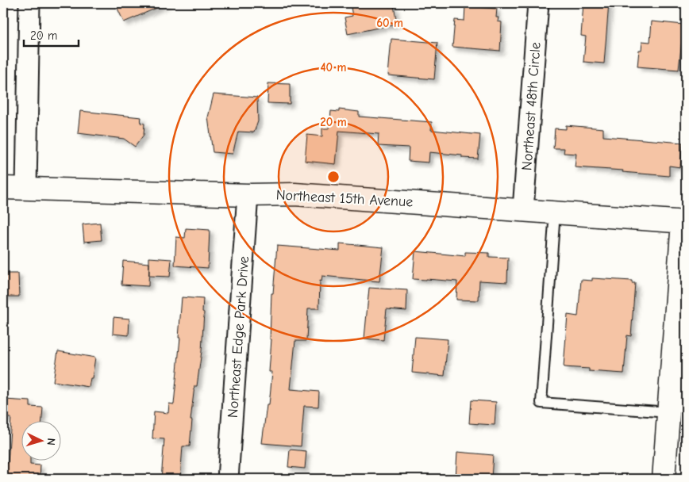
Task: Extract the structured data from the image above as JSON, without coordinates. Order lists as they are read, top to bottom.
{
  "streets": {
    "street": ["Northeast 48th Circle", "Northeast 15th Avenue", "Northeast Edge Park Drive"]
  },
  "crossings": [
    ["Northeast 48th Circle", "Northeast 15th Avenue"],
    ["Northeast 15th Avenue", "Northeast Edge Park Drive"]
  ],
  "scale_bar": "20 m",
  "north": "right",
  "rings": ["60 m", "40 m", "20 m"]
}
